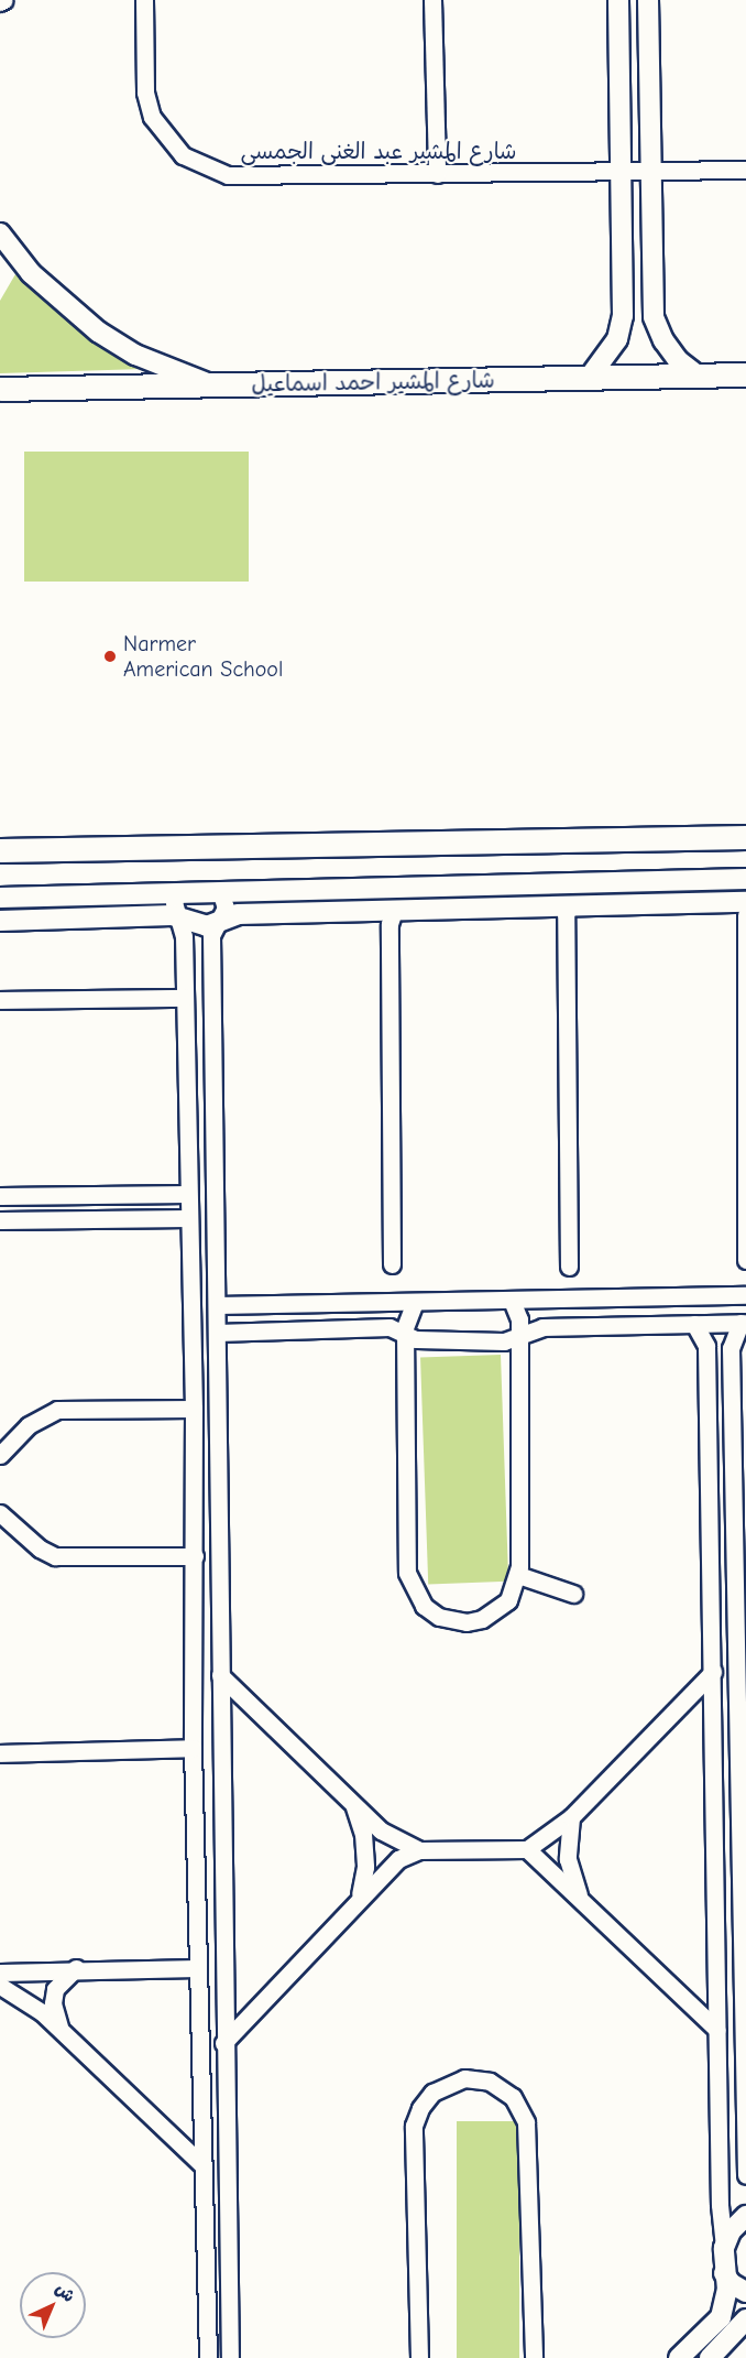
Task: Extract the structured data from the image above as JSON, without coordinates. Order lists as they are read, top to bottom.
{
  "streets": {
    "main road": ["شارع المشير احمد اسماعيل"],
    "street": ["شارع المشير عبد الغنى الجمسى"]
  },
  "places": ["Narmer American School"],
  "north": "top right"
}
